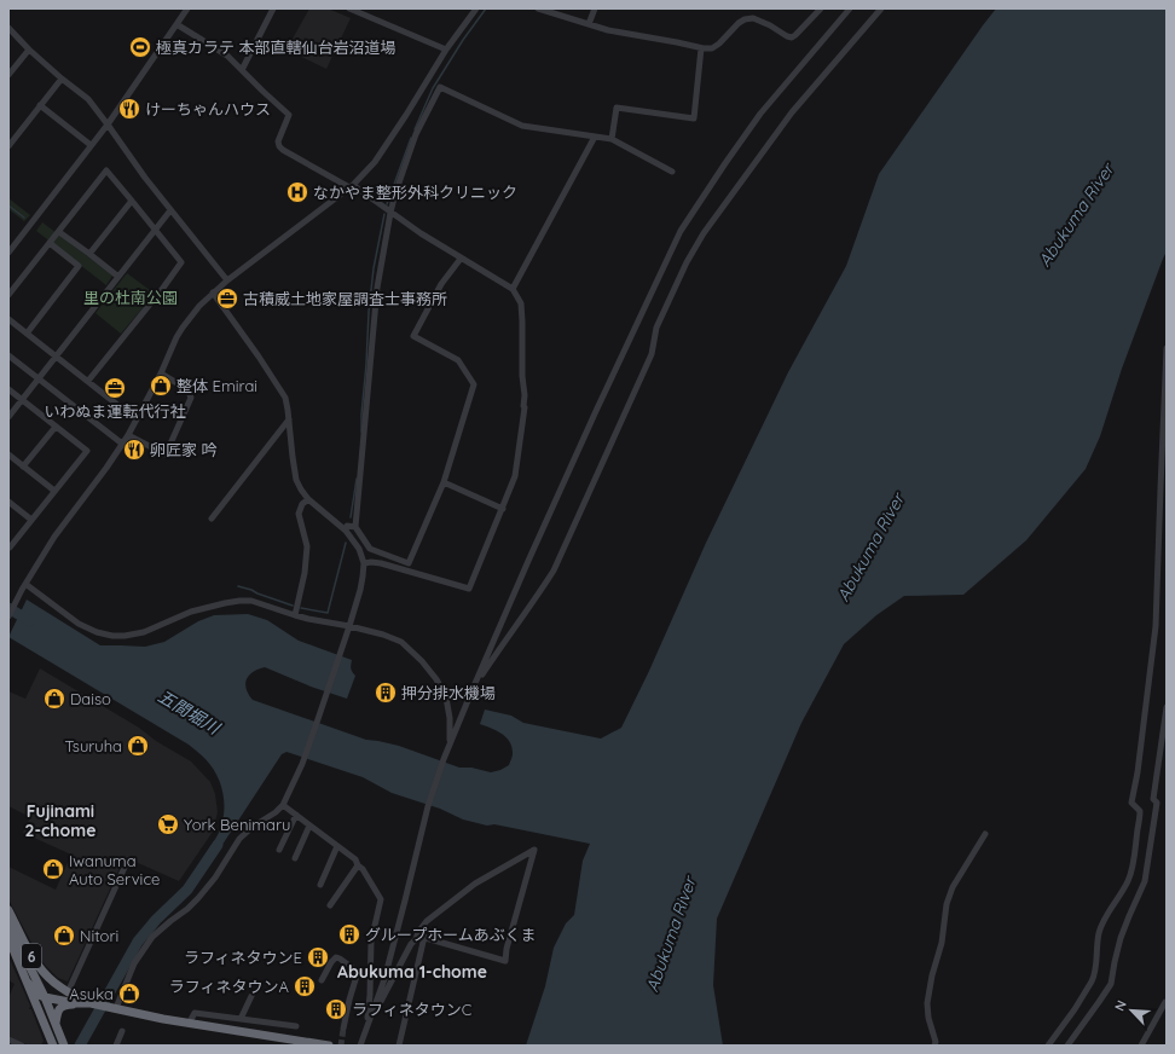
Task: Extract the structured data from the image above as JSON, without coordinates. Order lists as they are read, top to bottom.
{
  "streets": {
    "highway": ["6"]
  },
  "districts": ["Fujinami 2-chome", "Abukuma 1-chome"],
  "water": ["Abukuma River", "五間堀川"],
  "parks": ["里の杜南公園"],
  "places": {
    "sports": ["極真カラテ 本部直轄仙台岩沼道場"],
    "restaurant": ["けーちゃんハウス", "卵匠家 吟"],
    "hospital": ["なかやま整形外科クリニック"],
    "office": ["古積威土地家屋調査士事務所", "いわぬま運転代行社"],
    "shop": [
      "整体 Emirai",
      "Daiso",
      "Tsuruha",
      "Iwanuma Auto Service",
      "Nitori",
      "Asuka"
    ],
    "building": [
      "押分排水機場",
      "グループホームあぶくま",
      "ラフィネタウンE",
      "ラフィネタウンA",
      "ラフィネタウンC"
    ],
    "supermarket": ["York Benimaru"]
  },
  "north": "top left"
}
